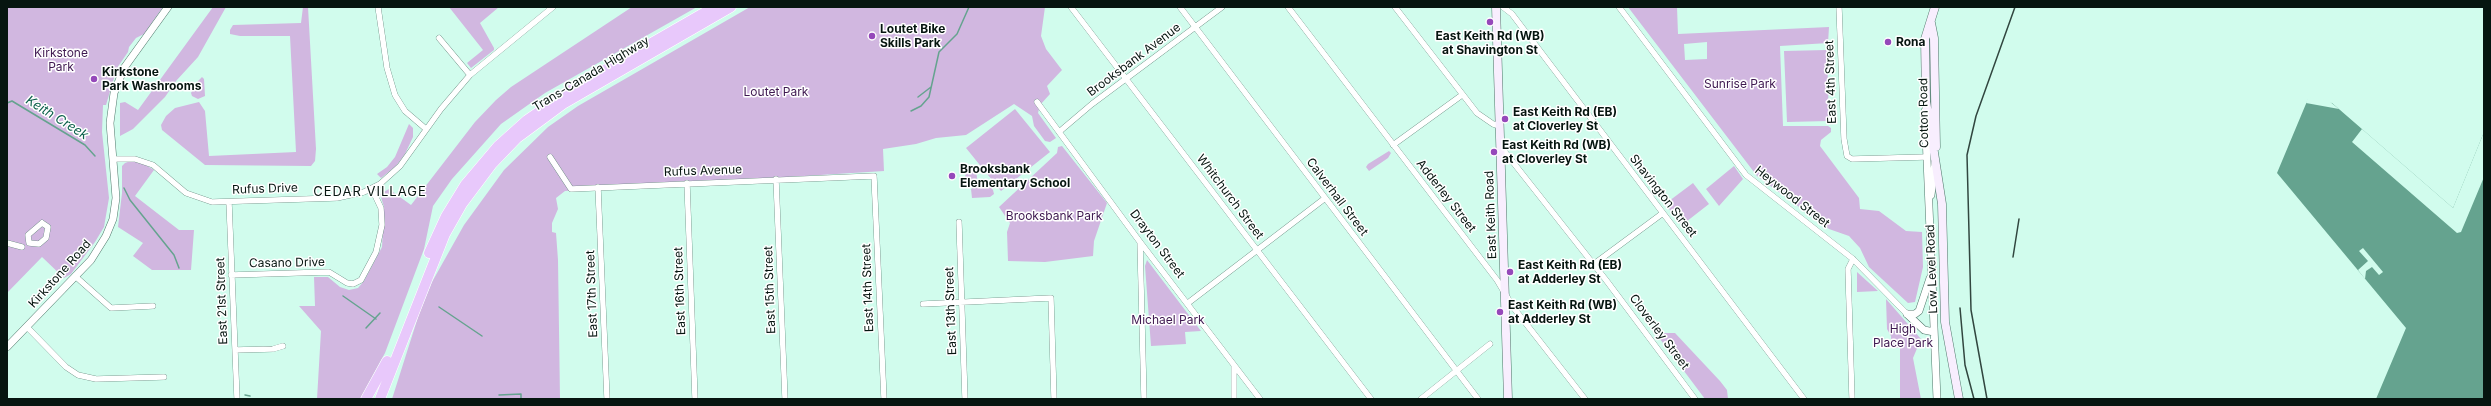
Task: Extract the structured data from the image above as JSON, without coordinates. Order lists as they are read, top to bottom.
{
  "streets": {
    "highway": ["Trans-Canada Highway"],
    "main road": ["Cotton Road", "East Keith Road", "Low Level Road"],
    "street": [
      "Brooksbank Avenue",
      "East 4th Street",
      "Rufus Avenue",
      "Rufus Drive",
      "Adderley Street",
      "Shavington Street",
      "Whitchurch Street",
      "Calverhall Street",
      "Heywood Street",
      "Drayton Street",
      "Casano Drive",
      "Kirkstone Road",
      "East 14th Street",
      "East 15th Street",
      "East 16th Street",
      "East 17th Street",
      "East 21st Street",
      "East 13th Street",
      "Cloverley Street"
    ]
  },
  "crossings": [
    ["Brooksbank Avenue", "Whitchurch Street"],
    ["Brooksbank Avenue", "Calverhall Street"],
    ["Brooksbank Avenue", "Drayton Street"],
    ["Cotton Road", "Low Level Road"],
    ["Rufus Avenue", "East 14th Street"],
    ["Rufus Avenue", "East 15th Street"],
    ["Rufus Avenue", "East 16th Street"],
    ["Rufus Avenue", "East 17th Street"],
    ["Rufus Drive", "Casano Drive"],
    ["Rufus Drive", "Kirkstone Road"],
    ["Rufus Drive", "East 21st Street"],
    ["Adderley Street", "East Keith Road"],
    ["East Keith Road", "Cloverley Street"],
    ["Casano Drive", "East 21st Street"]
  ],
  "districts": ["CEDAR VILLAGE"],
  "water": ["Keith Creek"],
  "parks": [
    "Kirkstone Park",
    "Sunrise Park",
    "Loutet Park",
    "Brooksbank Park",
    "Michael Park",
    "High Place Park"
  ],
  "places": [
    "East Keith Rd (WB) at Shavington St",
    "Loutet Bike Skills Park",
    "Rona",
    "Kirkstone Park Washrooms",
    "East Keith Rd (EB) at Cloverley St",
    "East Keith Rd (WB) at Cloverley St",
    "Brooksbank Elementary School",
    "East Keith Rd (EB) at Adderley St",
    "East Keith Rd (WB) at Adderley St"
  ]
}
